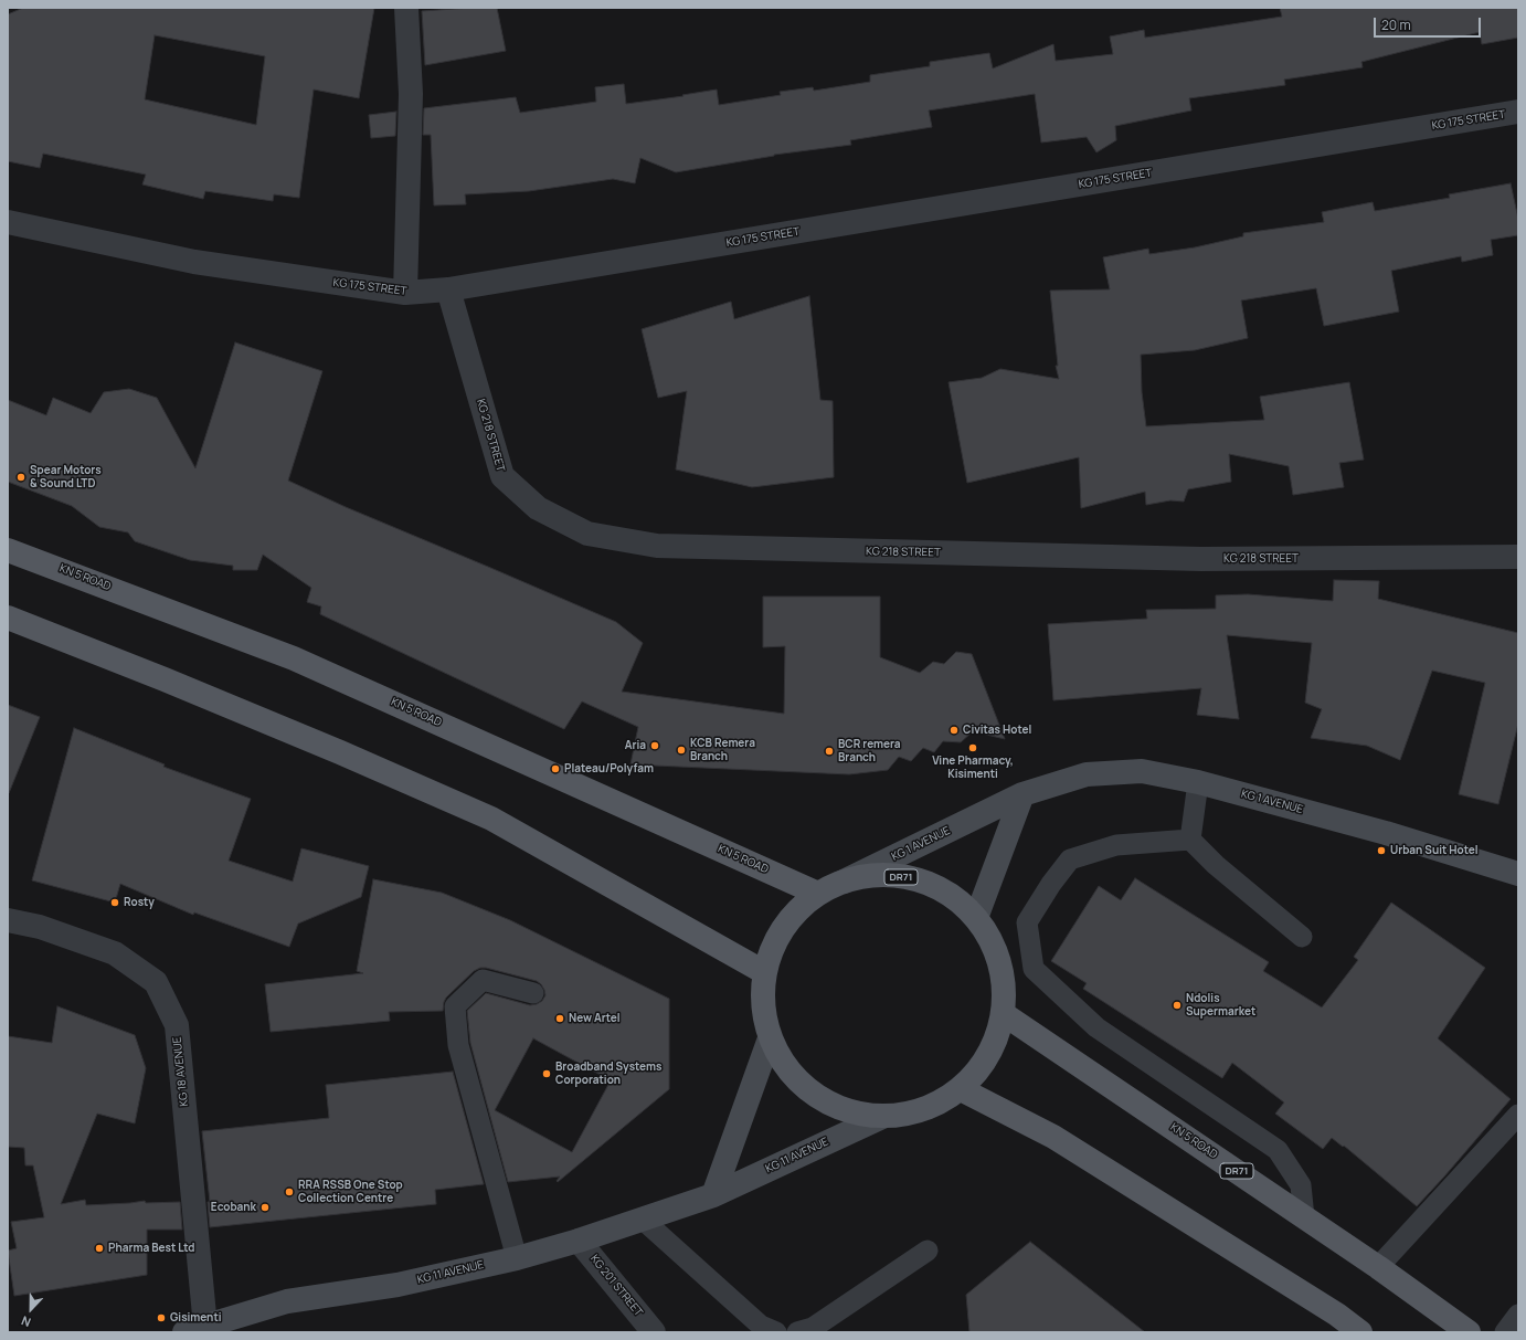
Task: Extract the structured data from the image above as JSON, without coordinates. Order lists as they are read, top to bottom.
{
  "streets": {
    "main road": [
      "KN 5 ROAD",
      "KG 1 AVENUE",
      "DR71",
      "KG 11 AVENUE"
    ],
    "street": [
      "KG 175 STREET",
      "KG 218 STREET",
      "KG 18 AVENUE",
      "KG 201 STREET"
    ]
  },
  "crossings": [
    ["KG 175 STREET", "KG 218 STREET"],
    ["KN 5 ROAD", "DR71"],
    ["KG 1 AVENUE", "DR71"],
    ["DR71", "KG 11 AVENUE"],
    ["KG 18 AVENUE", "KG 11 AVENUE"],
    ["KG 11 AVENUE", "KG 201 STREET"]
  ],
  "places": [
    "Spear Motors & Sound LTD",
    "Civitas Hotel",
    "Aria",
    "Vine Pharmacy, Kisimenti",
    "KCB Remera Branch",
    "BCR remera Branch",
    "Plateau/Polyfam",
    "Urban Suit Hotel",
    "Rosty",
    "Ndolis Supermarket",
    "New Artel",
    "Broadband Systems Corporation",
    "RRA RSSB One Stop Collection Centre",
    "Ecobank",
    "Pharma Best Ltd",
    "Gisimenti"
  ],
  "scale_bar": "20 m",
  "north": "bottom"
}
